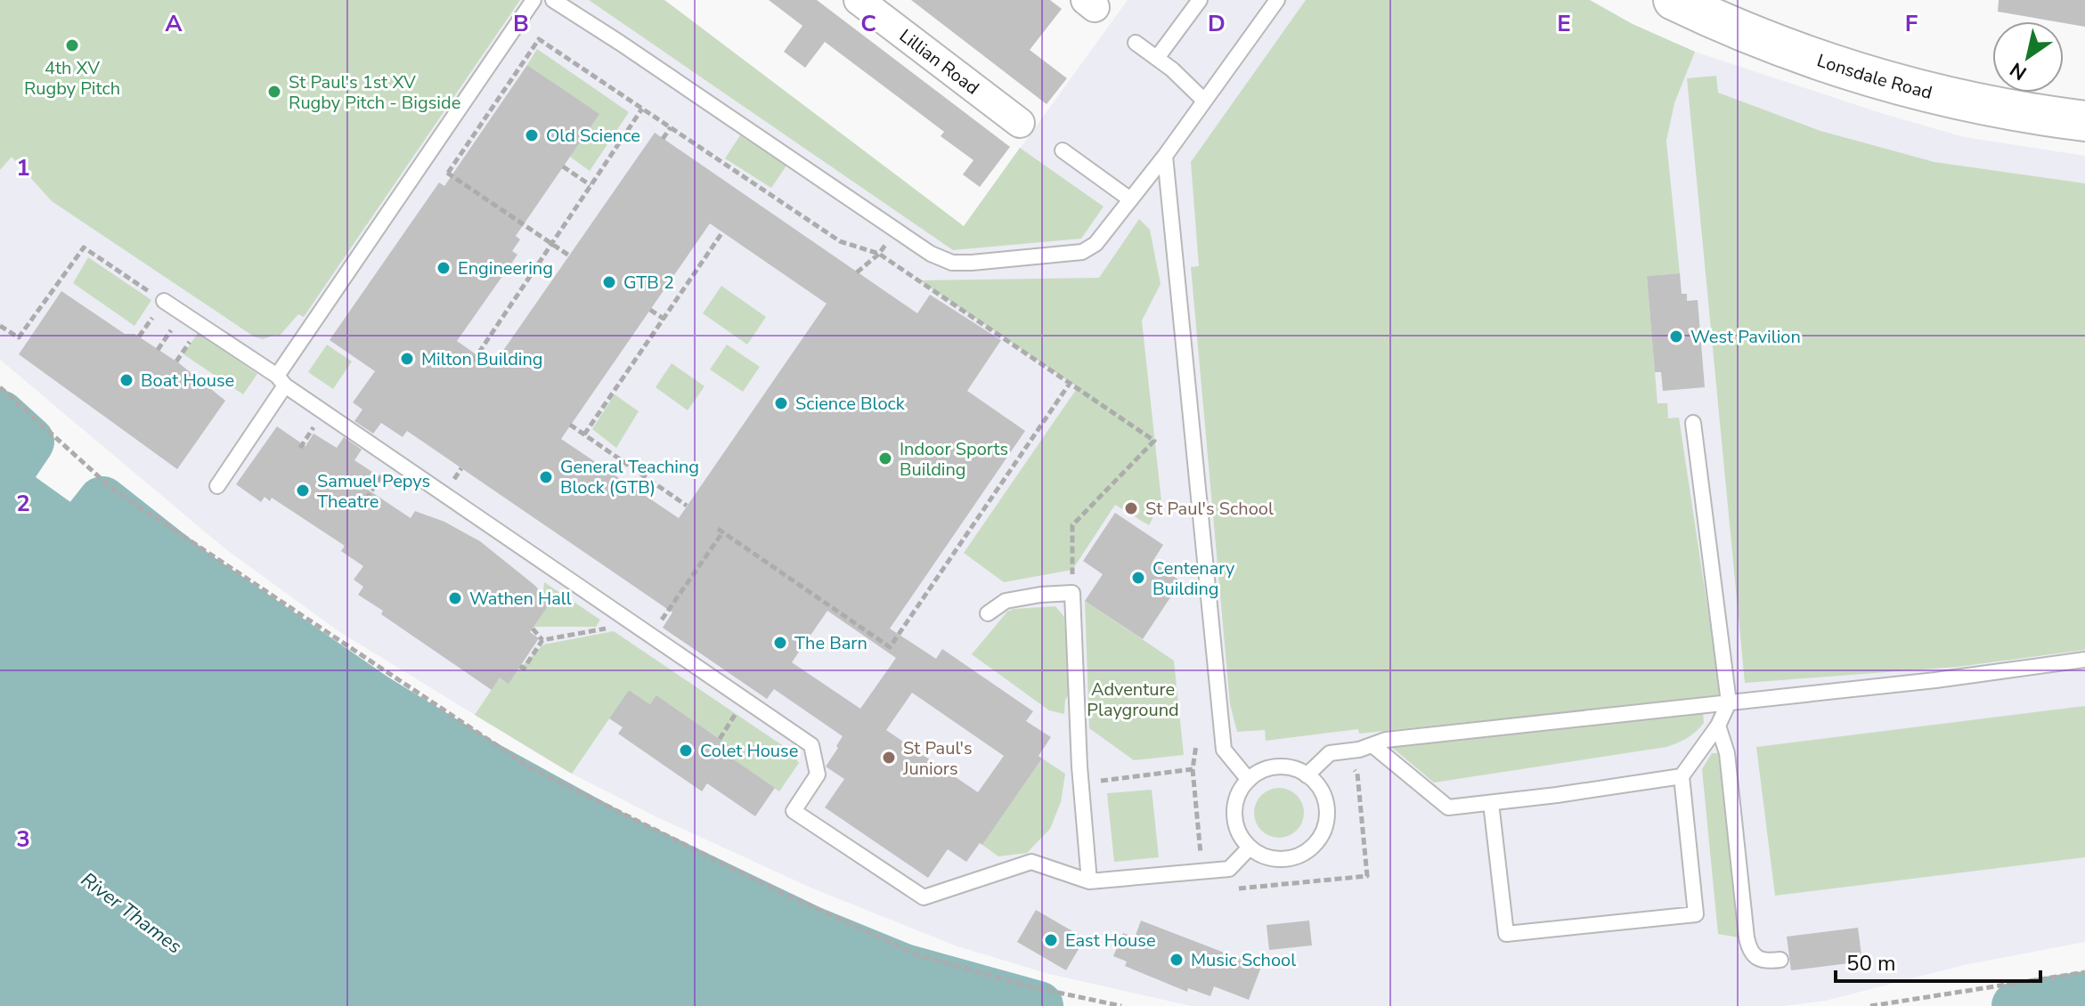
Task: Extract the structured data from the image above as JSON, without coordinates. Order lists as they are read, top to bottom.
{
  "streets": {
    "main road": ["Lonsdale Road"],
    "street": ["Lillian Road"]
  },
  "water": ["River Thames"],
  "parks": ["Adventure Playground"],
  "places": [
    "4th XV Rugby Pitch",
    "St Paul's 1st XV Rugby Pitch - Bigside",
    "Old Science",
    "Engineering",
    "GTB 2",
    "West Pavilion",
    "Milton Building",
    "Boat House",
    "Science Block",
    "Indoor Sports Building",
    "General Teaching Block (GTB)",
    "Samuel Pepys Theatre",
    "St Paul's School",
    "Centenary Building",
    "Wathen Hall",
    "The Barn",
    "Colet House",
    "St Paul's Juniors",
    "East House",
    "Music School"
  ],
  "scale_bar": "50 m",
  "north": "bottom left",
  "grid": {
    "columns": [
      "A",
      "B",
      "C",
      "D",
      "E",
      "F"
    ],
    "rows": ["1", "2", "3"]
  }
}
